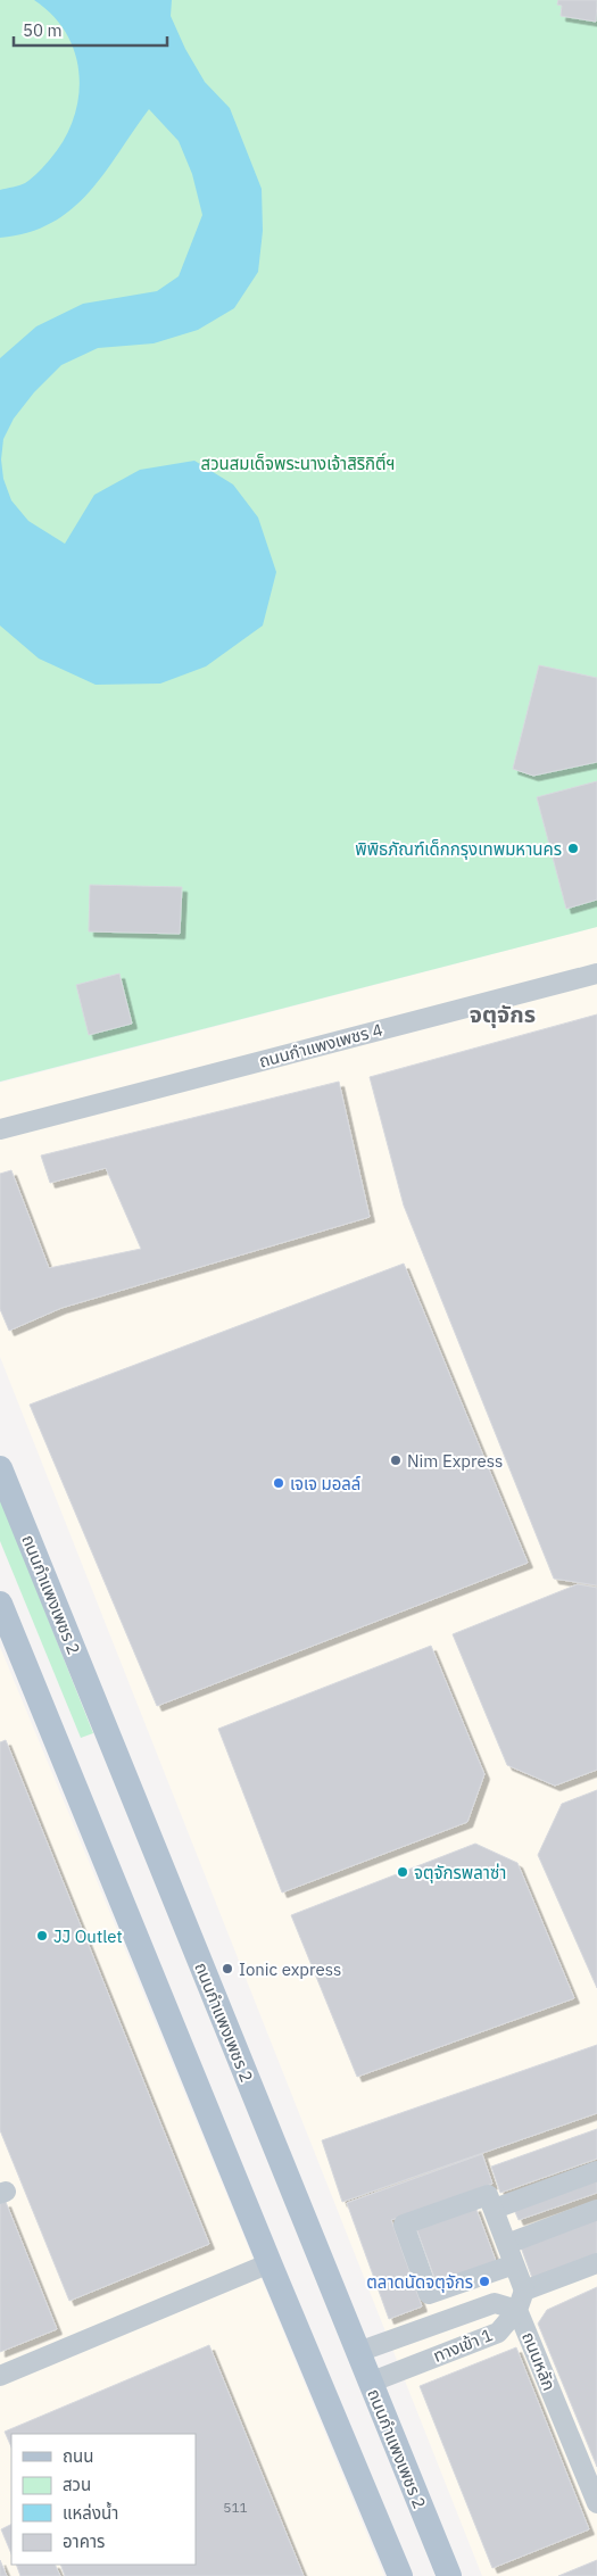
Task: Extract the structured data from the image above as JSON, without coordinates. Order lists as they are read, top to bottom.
{
  "streets": {
    "main road": ["ถนนกำแพงเพชร 2"],
    "street": ["ถนนกำแพงเพชร 4", "ทางเข้า 1", "ถนนหลัก"]
  },
  "crossings": [
    ["ถนนกำแพงเพชร 2", "ทางเข้า 1"],
    ["ทางเข้า 1", "ถนนหลัก"]
  ],
  "districts": ["จตุจักร"],
  "parks": ["สวนสมเด็จพระนางเจ้าสิริกิติ์ฯ"],
  "places": [
    "พิพิธภัณฑ์เด็กกรุงเทพมหานคร",
    "Nim Express",
    "เจเจ มอลล์",
    "จตุจักรพลาซ่า",
    "JJ Outlet",
    "Ionic express",
    "ตลาดนัดจตุจักร"
  ],
  "house_numbers": ["511"],
  "legend": [
    "ถนน",
    "สวน",
    "แหล่งน้ำ",
    "อาคาร"
  ],
  "scale_bar": "50 m"
}
